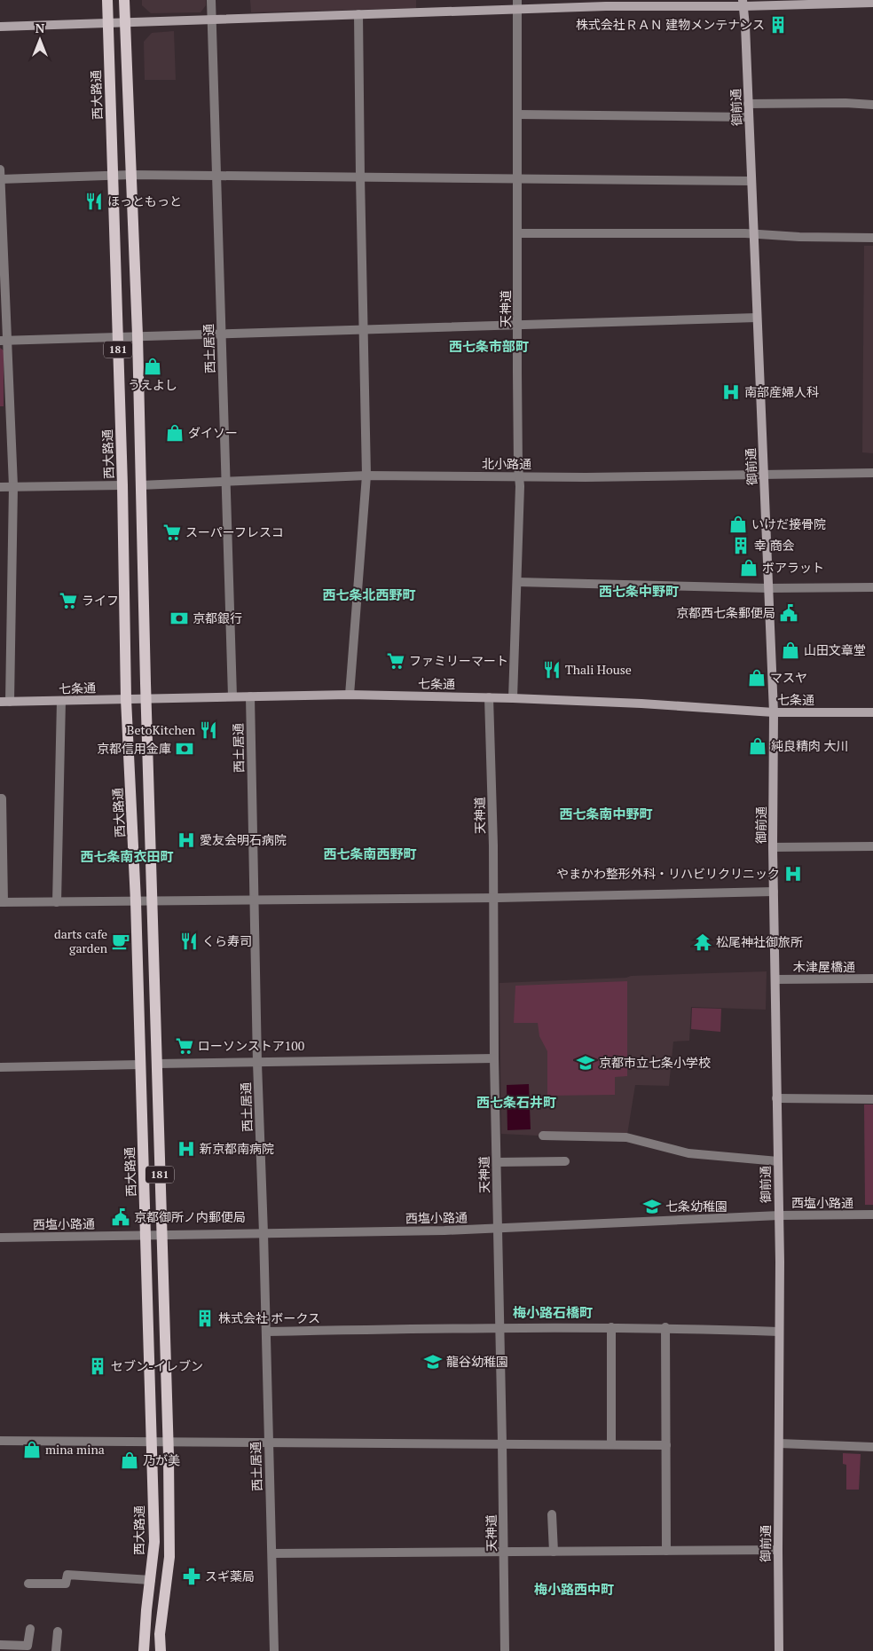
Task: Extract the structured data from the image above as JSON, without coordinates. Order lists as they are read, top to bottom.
{
  "streets": {
    "main road": ["西大路通", "181"],
    "street": [
      "御前通",
      "天神道",
      "西土居通",
      "北小路通",
      "七条通",
      "木津屋橋通",
      "西塩小路通"
    ]
  },
  "crossings": [
    ["西大路通", "七条通"],
    ["西大路通", "西塩小路通"],
    ["御前通", "北小路通"],
    ["御前通", "七条通"],
    ["御前通", "木津屋橋通"],
    ["御前通", "西塩小路通"],
    ["天神道", "北小路通"],
    ["天神道", "七条通"],
    ["天神道", "西塩小路通"],
    ["西土居通", "北小路通"],
    ["西土居通", "七条通"],
    ["西土居通", "西塩小路通"],
    ["181", "北小路通"],
    ["181", "七条通"],
    ["181", "西塩小路通"]
  ],
  "districts": [
    "西七条市部町",
    "西七条中野町",
    "西七条北西野町",
    "西七条南中野町",
    "西七条南西野町",
    "西七条南衣田町",
    "西七条石井町",
    "梅小路石橋町",
    "梅小路西中町"
  ],
  "places": {
    "building": [
      "株式会社ＲＡＮ 建物メンテナンス",
      "幸 商会",
      "株式会社 ボークス",
      "セブン-イレブン"
    ],
    "restaurant": [
      "ほっともっと",
      "Thali House",
      "BetoKitchen",
      "くら寿司"
    ],
    "shop": [
      "うえよし",
      "ダイソー",
      "いけだ接骨院",
      "ボアラット",
      "山田文章堂",
      "マスヤ",
      "純良精肉 大川",
      "mina mina",
      "乃が美"
    ],
    "hospital": [
      "南部産婦人科",
      "愛友会明石病院",
      "やまかわ整形外科・リハビリクリニック",
      "新京都南病院"
    ],
    "supermarket": [
      "スーパーフレスコ",
      "ライフ",
      "ファミリーマート",
      "ローソンストア100"
    ],
    "public building": ["京都西七条郵便局", "京都御所ノ内郵便局"],
    "bank": ["京都銀行", "京都信用金庫"],
    "cafe": ["darts cafe garden"],
    "temple": ["松尾神社御旅所"],
    "school or university": ["京都市立七条小学校", "七条幼稚園", "龍谷幼稚園"],
    "pharmacy": ["スギ薬局"]
  },
  "north": "top"
}
